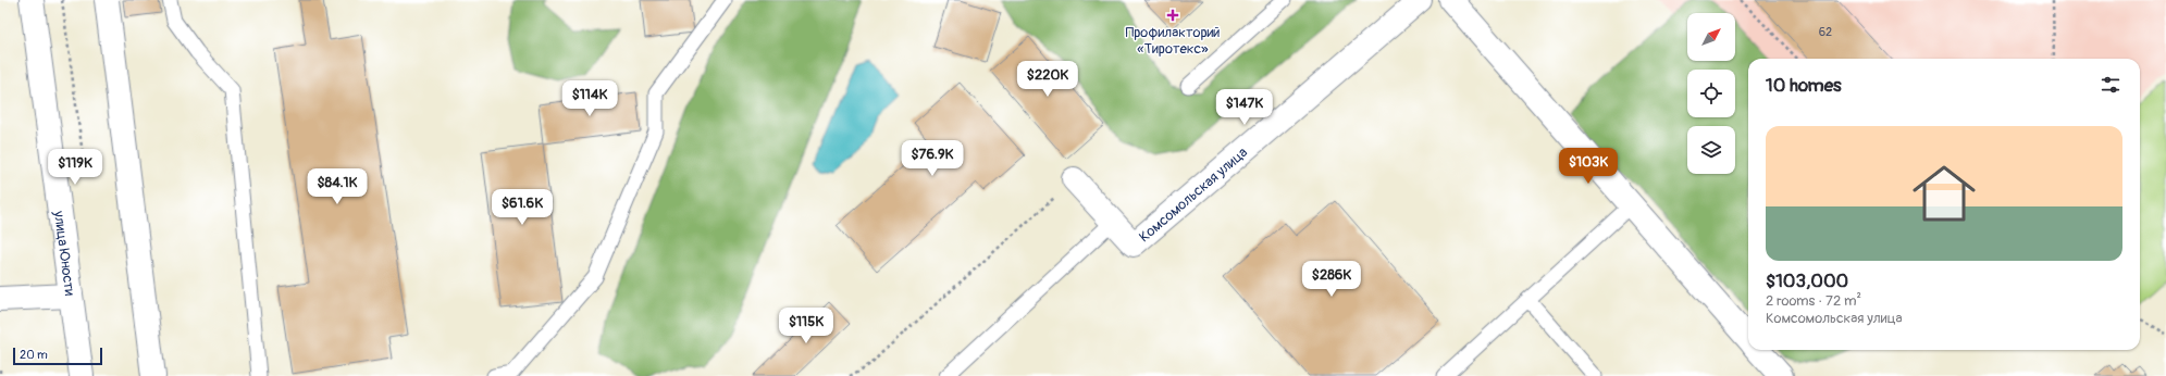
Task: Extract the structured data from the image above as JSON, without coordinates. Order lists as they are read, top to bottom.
{
  "streets": {
    "street": ["Комсомольская улица", "улица Юности"]
  },
  "places": {
    "health": ["Профилакторий «Тиротекс»"]
  },
  "house_numbers": ["62"],
  "scale_bar": "20 m",
  "north": "top right",
  "page": {
    "heading": "10 homes",
    "price": [
      "$220K",
      "$114K",
      "$147K",
      "$76.9K",
      "$103K",
      "$119K",
      "$84.1K",
      "$61.6K",
      "$286K",
      "$115K"
    ],
    "list": [
      {
        "name": "$103,000",
        "note": "2 rooms · 72 m² · Комсомольская улица"
      }
    ],
    "scale": "20 m"
  }
}
